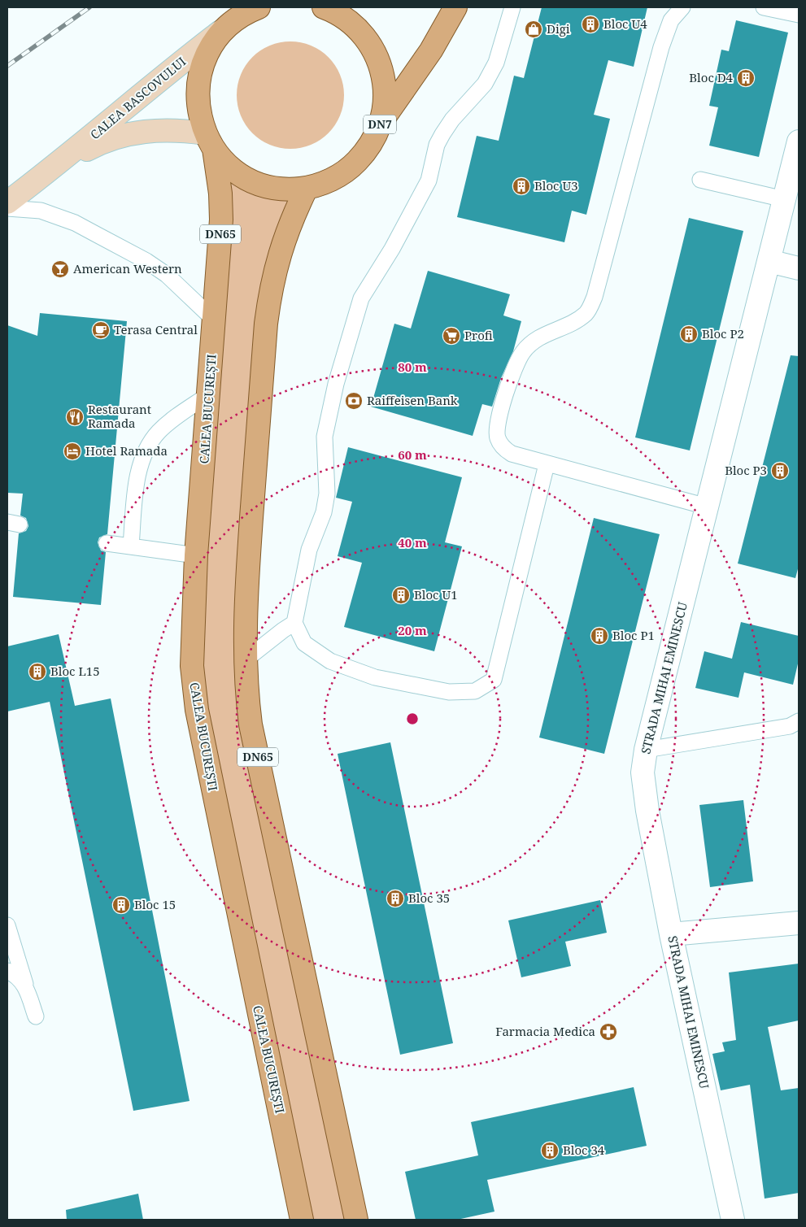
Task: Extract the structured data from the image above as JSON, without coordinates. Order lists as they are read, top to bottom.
{
  "streets": {
    "main road": ["DN7", "DN65", "CALEA BUCUREȘTI"],
    "street": ["CALEA BASCOVULUI", "STRADA MIHAI EMINESCU"]
  },
  "crossings": [
    ["CALEA BASCOVULUI", "DN7"],
    ["CALEA BASCOVULUI", "CALEA BUCUREȘTI"],
    ["DN7", "DN65"],
    ["DN7", "CALEA BUCUREȘTI"]
  ],
  "places": {
    "building": [
      "Bloc U4",
      "Bloc D4",
      "Bloc U3",
      "Bloc P2",
      "Bloc P3",
      "Bloc U1",
      "Bloc P1",
      "Bloc L15",
      "Bloc 35",
      "Bloc 15",
      "Bloc 34"
    ],
    "shop": ["Digi"],
    "bar": ["American Western"],
    "cafe": ["Terasa Central"],
    "supermarket": ["Profi"],
    "bank": ["Raiffeisen Bank"],
    "restaurant": ["Restaurant Ramada"],
    "hotel": ["Hotel Ramada"],
    "pharmacy": ["Farmacia Medica"]
  },
  "rings": [
    "80 m",
    "60 m",
    "40 m",
    "20 m"
  ]
}
